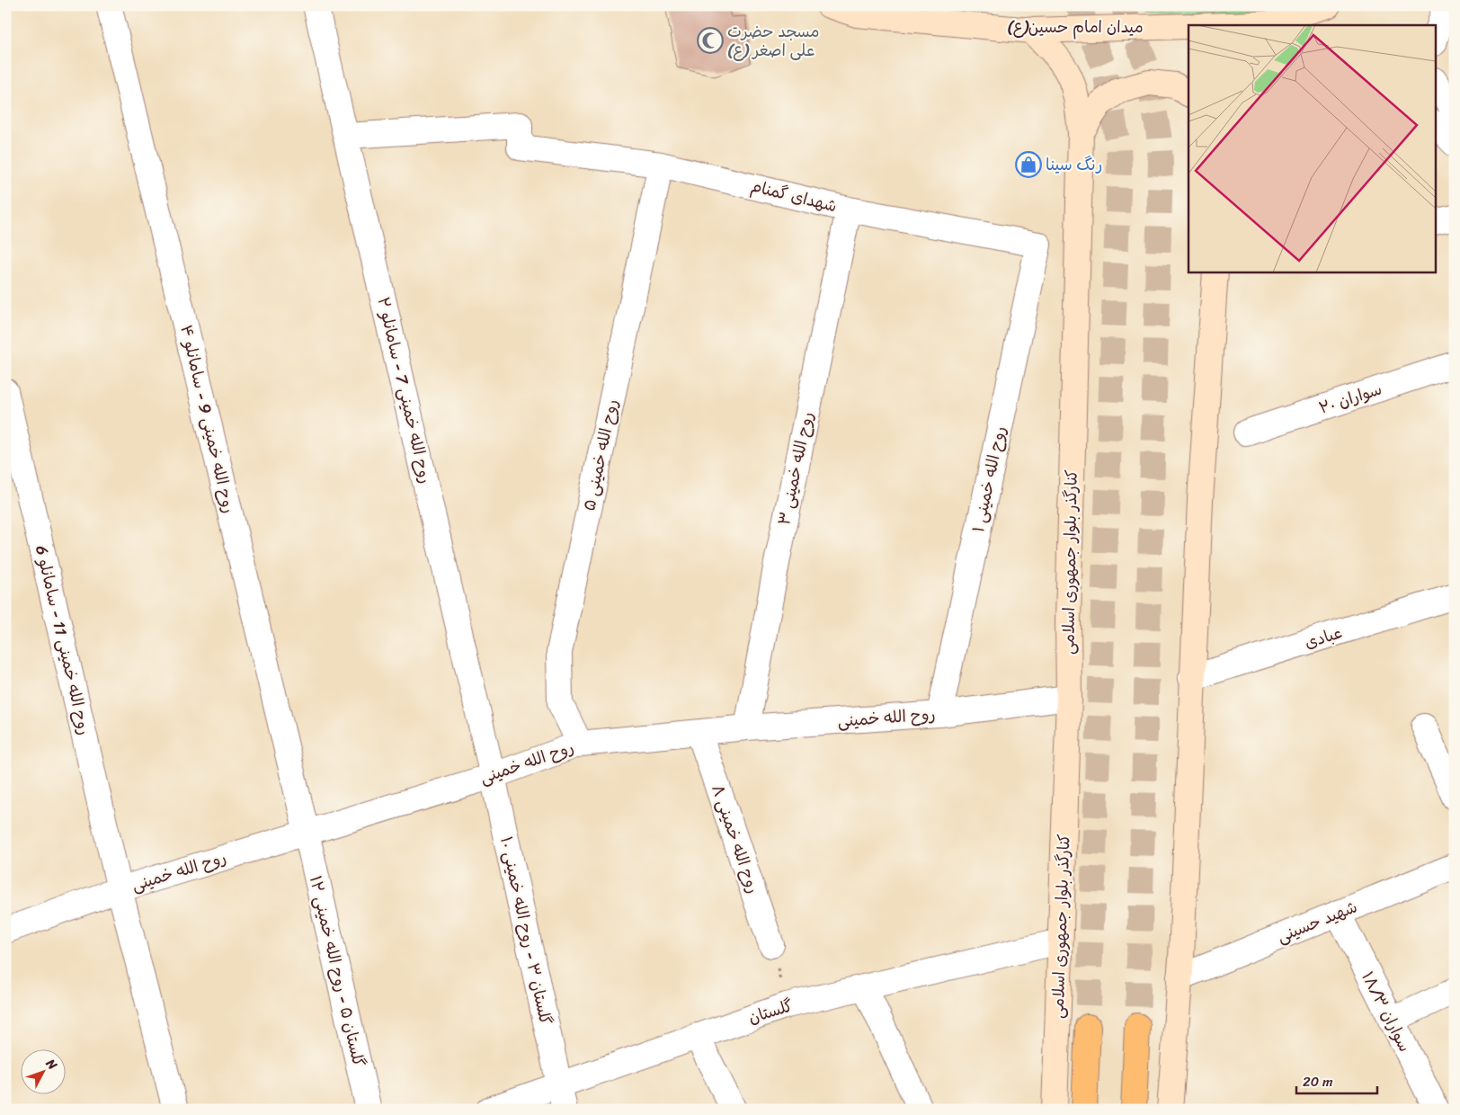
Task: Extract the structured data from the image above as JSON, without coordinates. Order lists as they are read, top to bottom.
{
  "streets": {
    "main road": ["میدان امام حسین(ع)", "کنارگذر بلوار جمهوری اسلامی"],
    "street": [
      "شهدای گمنام",
      "روح الله خمینی 7 - سامانلو ۲",
      "سواران ۲۰",
      "روح الله خمینی 9 - سامانلو ۴",
      "روح الله خمینی ۵",
      "روح الله خمینی ۳",
      "روح الله خمینی ۱",
      "عبادی",
      "روح الله خمینی 11 - سامانلو 6",
      "روح الله خمینی",
      "روح الله خمینی ۸",
      "شهید حسینی",
      "گلستان ۳ - روح الله خمینی ۱۰",
      "گلستان ۵ - روح الله خمینی ۱۲",
      "گلستان",
      "سواران ۱۸/۳"
    ]
  },
  "crossings": [
    ["میدان امام حسین(ع)", "کنارگذر بلوار جمهوری اسلامی"],
    ["شهدای گمنام", "روح الله خمینی 7 - سامانلو ۲"],
    ["شهدای گمنام", "روح الله خمینی ۵"],
    ["شهدای گمنام", "روح الله خمینی ۳"],
    ["شهدای گمنام", "روح الله خمینی ۱"],
    ["روح الله خمینی 7 - سامانلو ۲", "روح الله خمینی"],
    ["روح الله خمینی 7 - سامانلو ۲", "گلستان ۳ - روح الله خمینی ۱۰"],
    ["روح الله خمینی 9 - سامانلو ۴", "روح الله خمینی"],
    ["روح الله خمینی 9 - سامانلو ۴", "گلستان ۵ - روح الله خمینی ۱۲"],
    ["روح الله خمینی ۵", "روح الله خمینی"],
    ["روح الله خمینی ۳", "روح الله خمینی"],
    ["روح الله خمینی ۱", "روح الله خمینی"],
    ["کنارگذر بلوار جمهوری اسلامی", "روح الله خمینی"],
    ["کنارگذر بلوار جمهوری اسلامی", "گلستان"],
    ["روح الله خمینی 11 - سامانلو 6", "روح الله خمینی"],
    ["روح الله خمینی", "روح الله خمینی ۸"],
    ["روح الله خمینی", "گلستان ۳ - روح الله خمینی ۱۰"],
    ["روح الله خمینی", "گلستان ۵ - روح الله خمینی ۱۲"],
    ["شهید حسینی", "سواران ۱۸/۳"],
    ["گلستان ۳ - روح الله خمینی ۱۰", "گلستان"]
  ],
  "places": {
    "mosque": ["مسجد حضرت علی اصغر (ع)"],
    "shop": ["رنگ سینا"]
  },
  "scale_bar": "20 m",
  "north": "top right"
}
